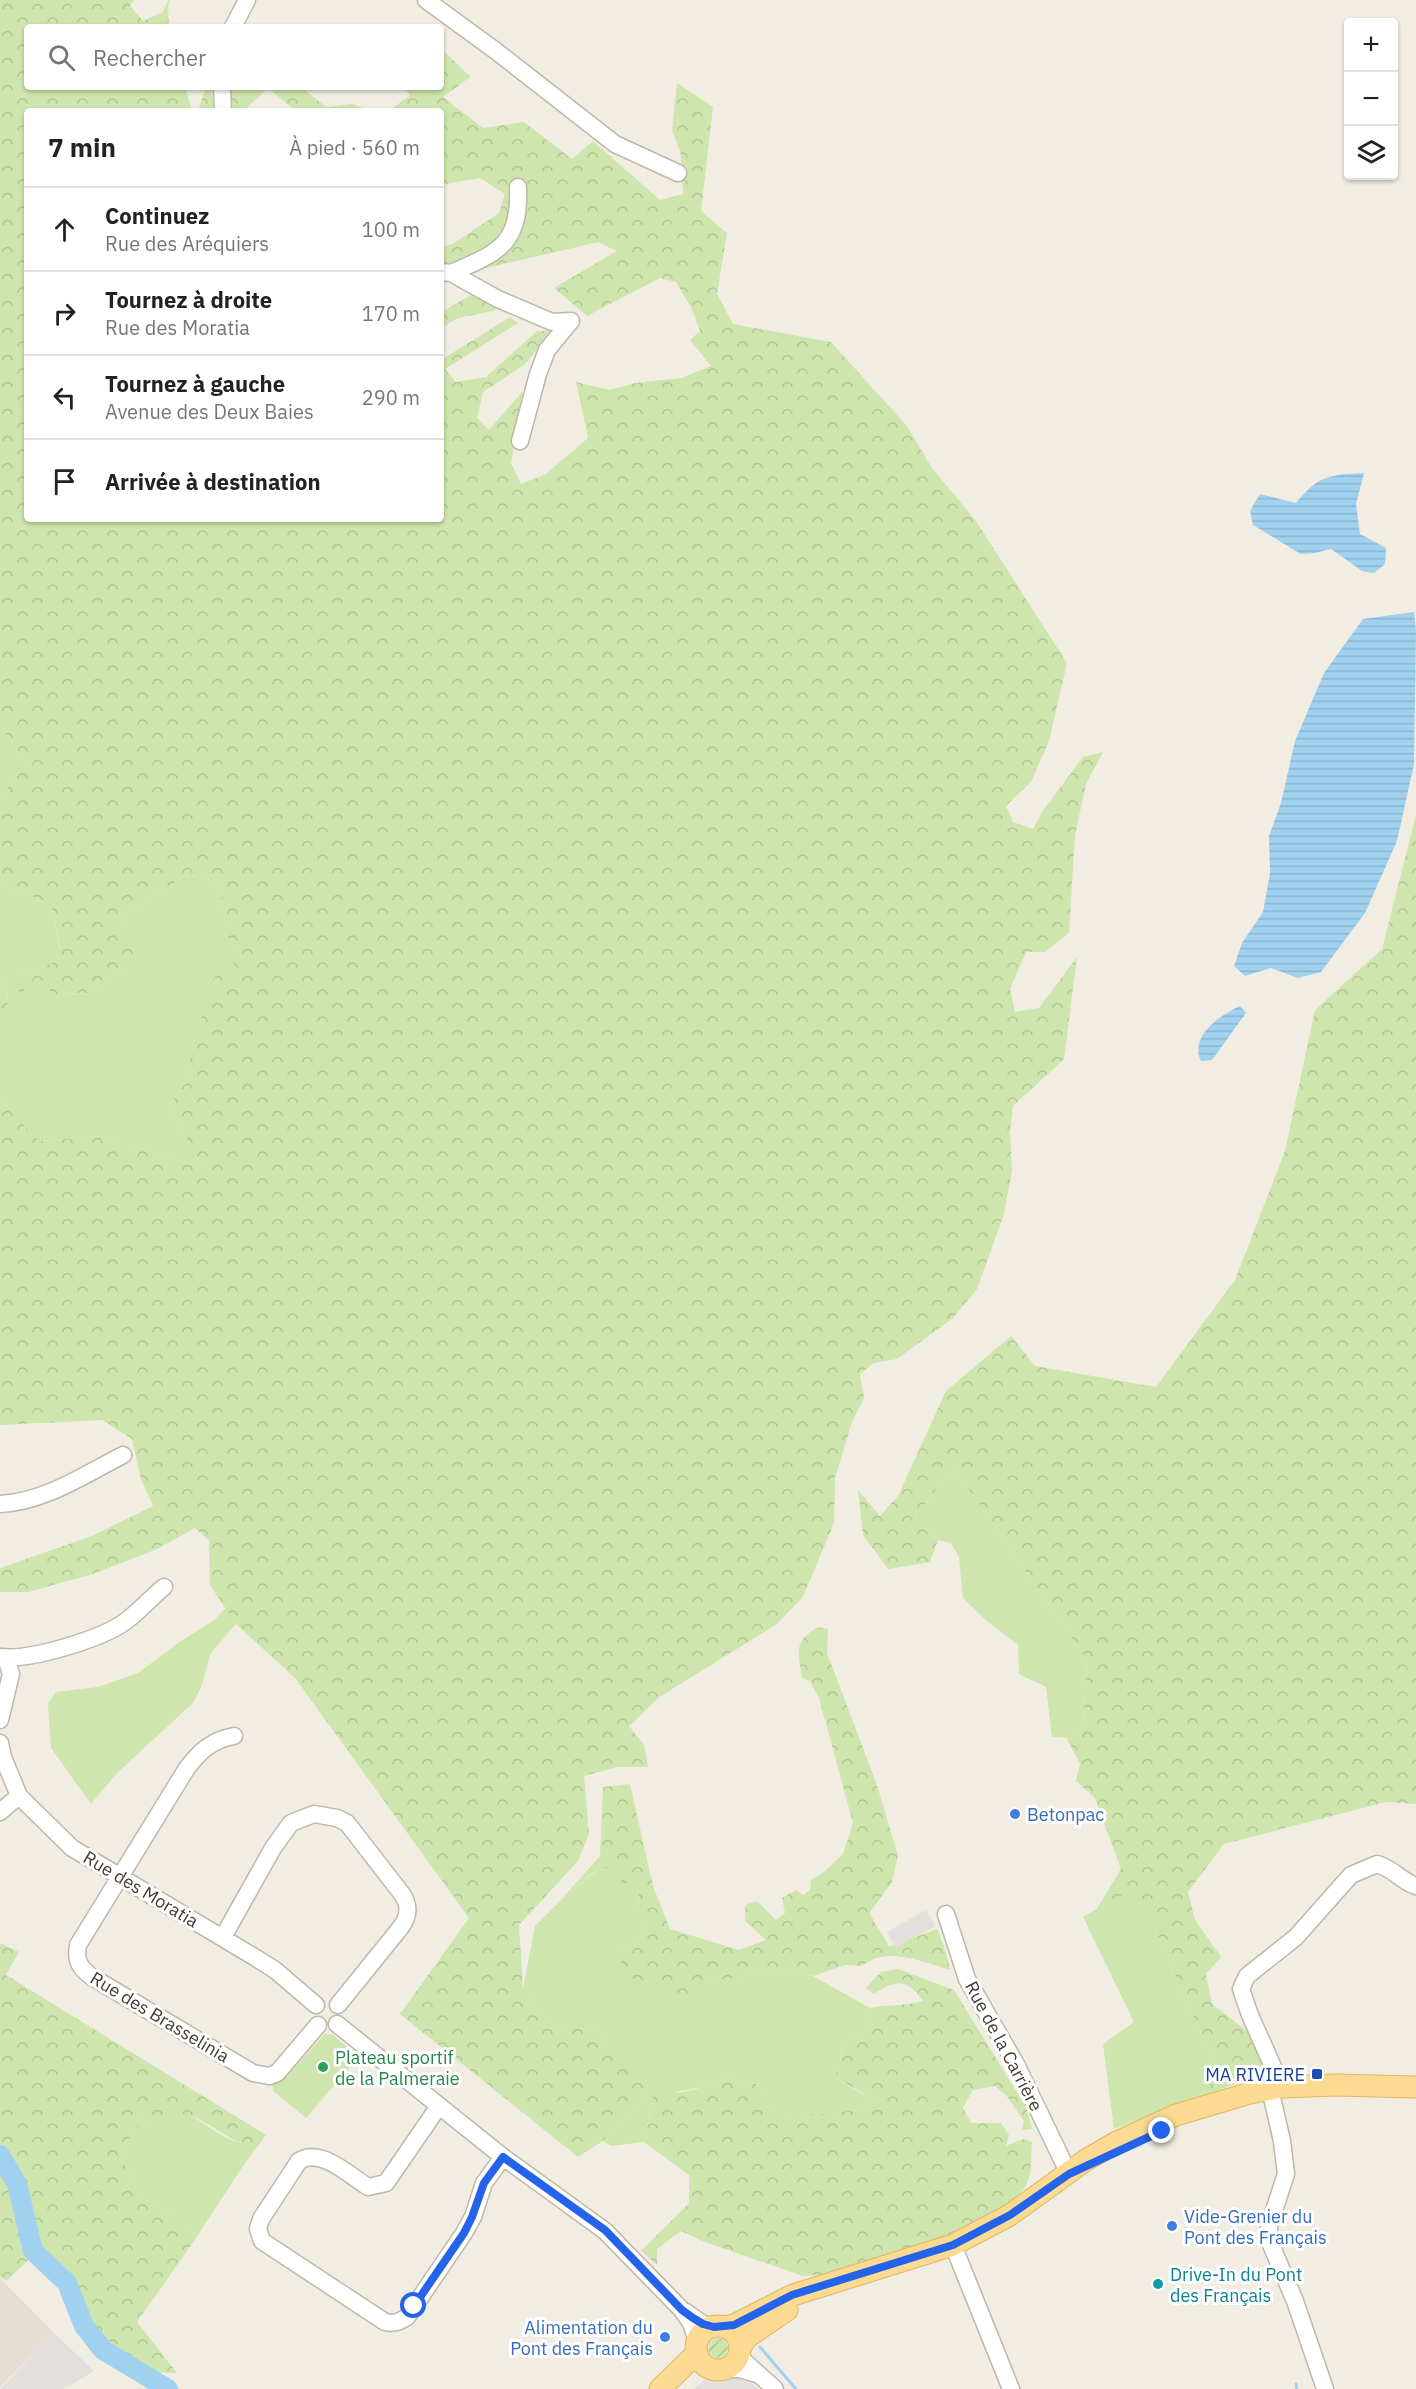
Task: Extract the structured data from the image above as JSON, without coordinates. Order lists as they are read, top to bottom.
{
  "streets": {
    "street": ["Rue des Moratia", "Rue des Brasselinia", "Rue de la Carrière"]
  },
  "crossings": [
    ["Rue des Moratia", "Rue des Brasselinia"]
  ],
  "places": {
    "other": [
      "Betonpac",
      "Plateau sportif de la Palmeraie",
      "Vide-Grenier du Pont des Français",
      "Drive-In du Pont des Français",
      "Alimentation du Pont des Français"
    ],
    "transit": ["MA RIVIERE"]
  },
  "page": {
    "map_buttons": ["+", "−"],
    "search": "Rechercher",
    "heading": ["7 min", "À pied · 560 m"],
    "list": [
      ["Continuez", "Rue des Aréquiers", "100 m"],
      ["Tournez à droite", "Rue des Moratia", "170 m"],
      ["Tournez à gauche", "Avenue des Deux Baies", "290 m"],
      "Arrivée à destination"
    ]
  }
}
